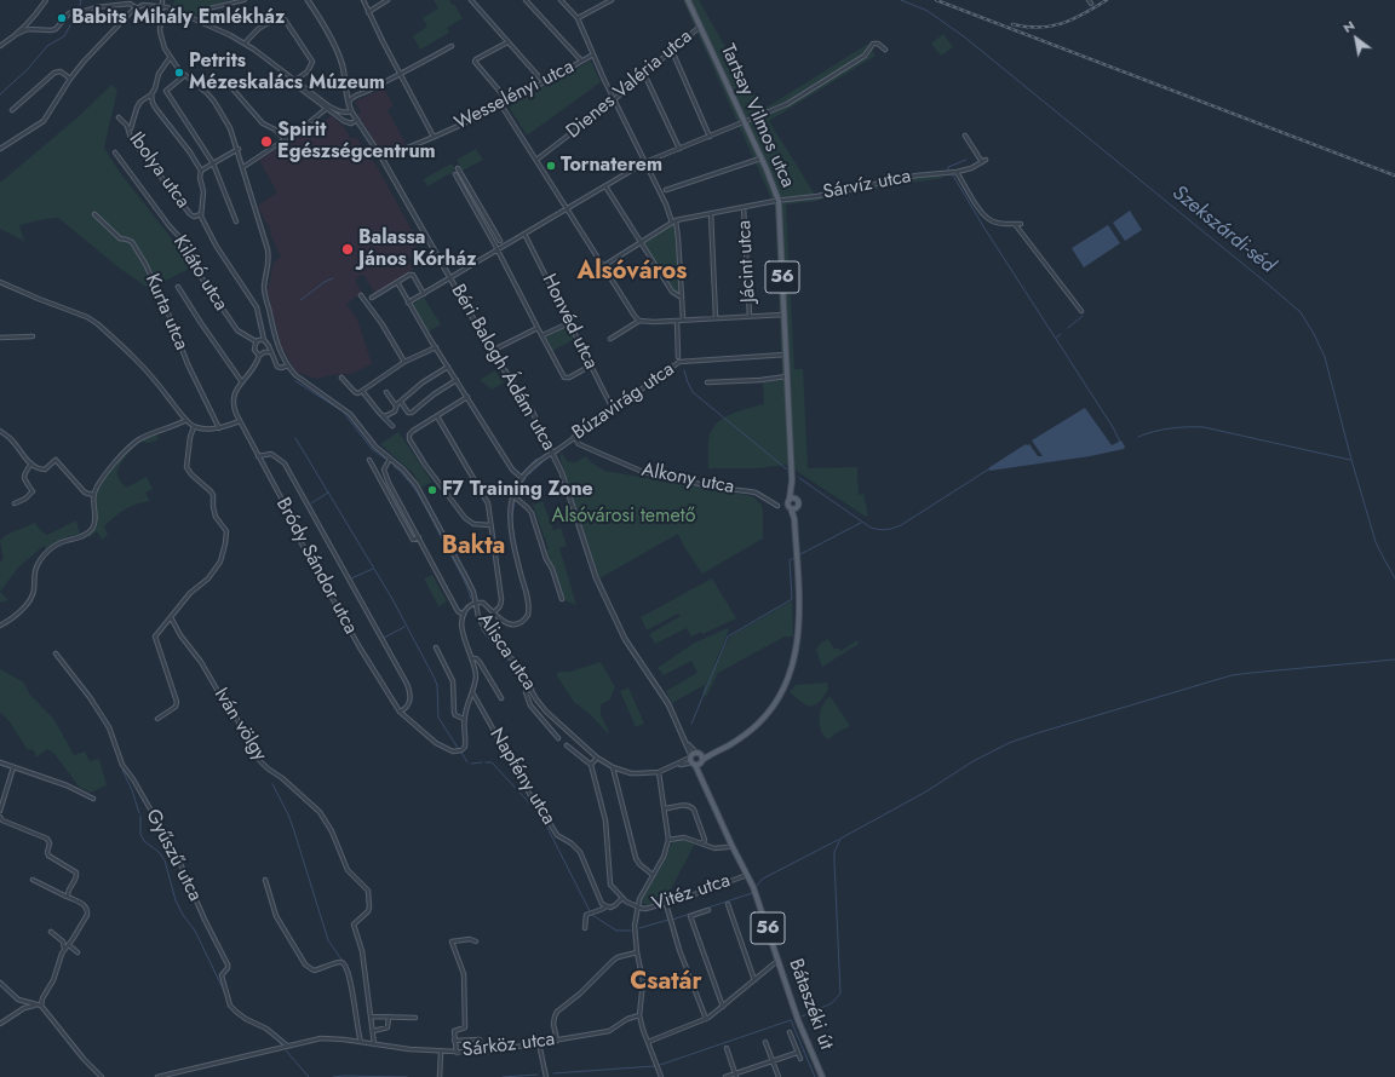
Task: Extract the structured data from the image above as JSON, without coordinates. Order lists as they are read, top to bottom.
{
  "streets": {
    "main road": ["Tartsay Vilmos utca", "56", "Bátaszéki út"],
    "street": [
      "Dienes Valéria utca",
      "Wesselényi utca",
      "Ibolya utca",
      "Sárvíz utca",
      "Jácint utca",
      "Kilátó utca",
      "Kurta utca",
      "Honvéd utca",
      "Béri Balogh Ádám utca",
      "Búzavirág utca",
      "Alkony utca",
      "Bródy Sándor utca",
      "Alisca utca",
      "Iván völgy",
      "Napfény utca",
      "Gyűszű utca",
      "Vitéz utca",
      "Sárköz utca"
    ]
  },
  "crossings": [
    ["Dienes Valéria utca", "Tartsay Vilmos utca"],
    ["Wesselényi utca", "Béri Balogh Ádám utca"],
    ["Tartsay Vilmos utca", "Sárvíz utca"],
    ["Tartsay Vilmos utca", "56"],
    ["Tartsay Vilmos utca", "Búzavirág utca"],
    ["Sárvíz utca", "Jácint utca"],
    ["56", "Béri Balogh Ádám utca"],
    ["56", "Alisca utca"],
    ["56", "Bátaszéki út"],
    ["Honvéd utca", "Búzavirág utca"],
    ["Béri Balogh Ádám utca", "Búzavirág utca"],
    ["Béri Balogh Ádám utca", "Alisca utca"],
    ["Búzavirág utca", "Alkony utca"],
    ["Gyűszű utca", "Sárköz utca"],
    ["Vitéz utca", "Bátaszéki út"]
  ],
  "districts": ["Alsóváros", "Bakta", "Csatár"],
  "water": ["Szekszárdi-séd"],
  "parks": ["Alsóvárosi temető"],
  "places": [
    "Babits Mihály Emlékház",
    "Petrits Mézeskalács Múzeum",
    "Spirit Egészségcentrum",
    "Tornaterem",
    "Balassa János Kórház",
    "F7 Training Zone"
  ],
  "north": "top left"
}
